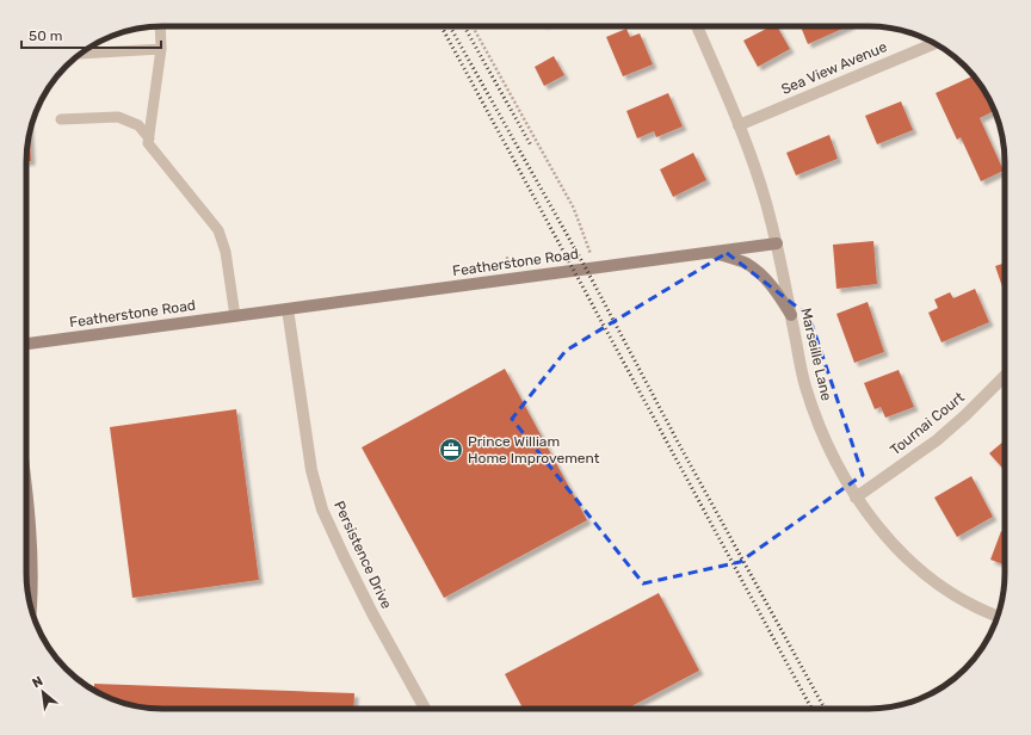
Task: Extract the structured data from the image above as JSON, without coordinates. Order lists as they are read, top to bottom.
{
  "streets": {
    "street": [
      "Sea View Avenue",
      "Featherstone Road",
      "Marseille Lane",
      "Tournai Court",
      "Persistence Drive"
    ]
  },
  "crossings": [
    ["Featherstone Road", "Marseille Lane"],
    ["Featherstone Road", "Persistence Drive"],
    ["Marseille Lane", "Tournai Court"]
  ],
  "places": {
    "office": ["Prince William Home Improvement"]
  },
  "scale_bar": "50 m",
  "north": "top left"
}
